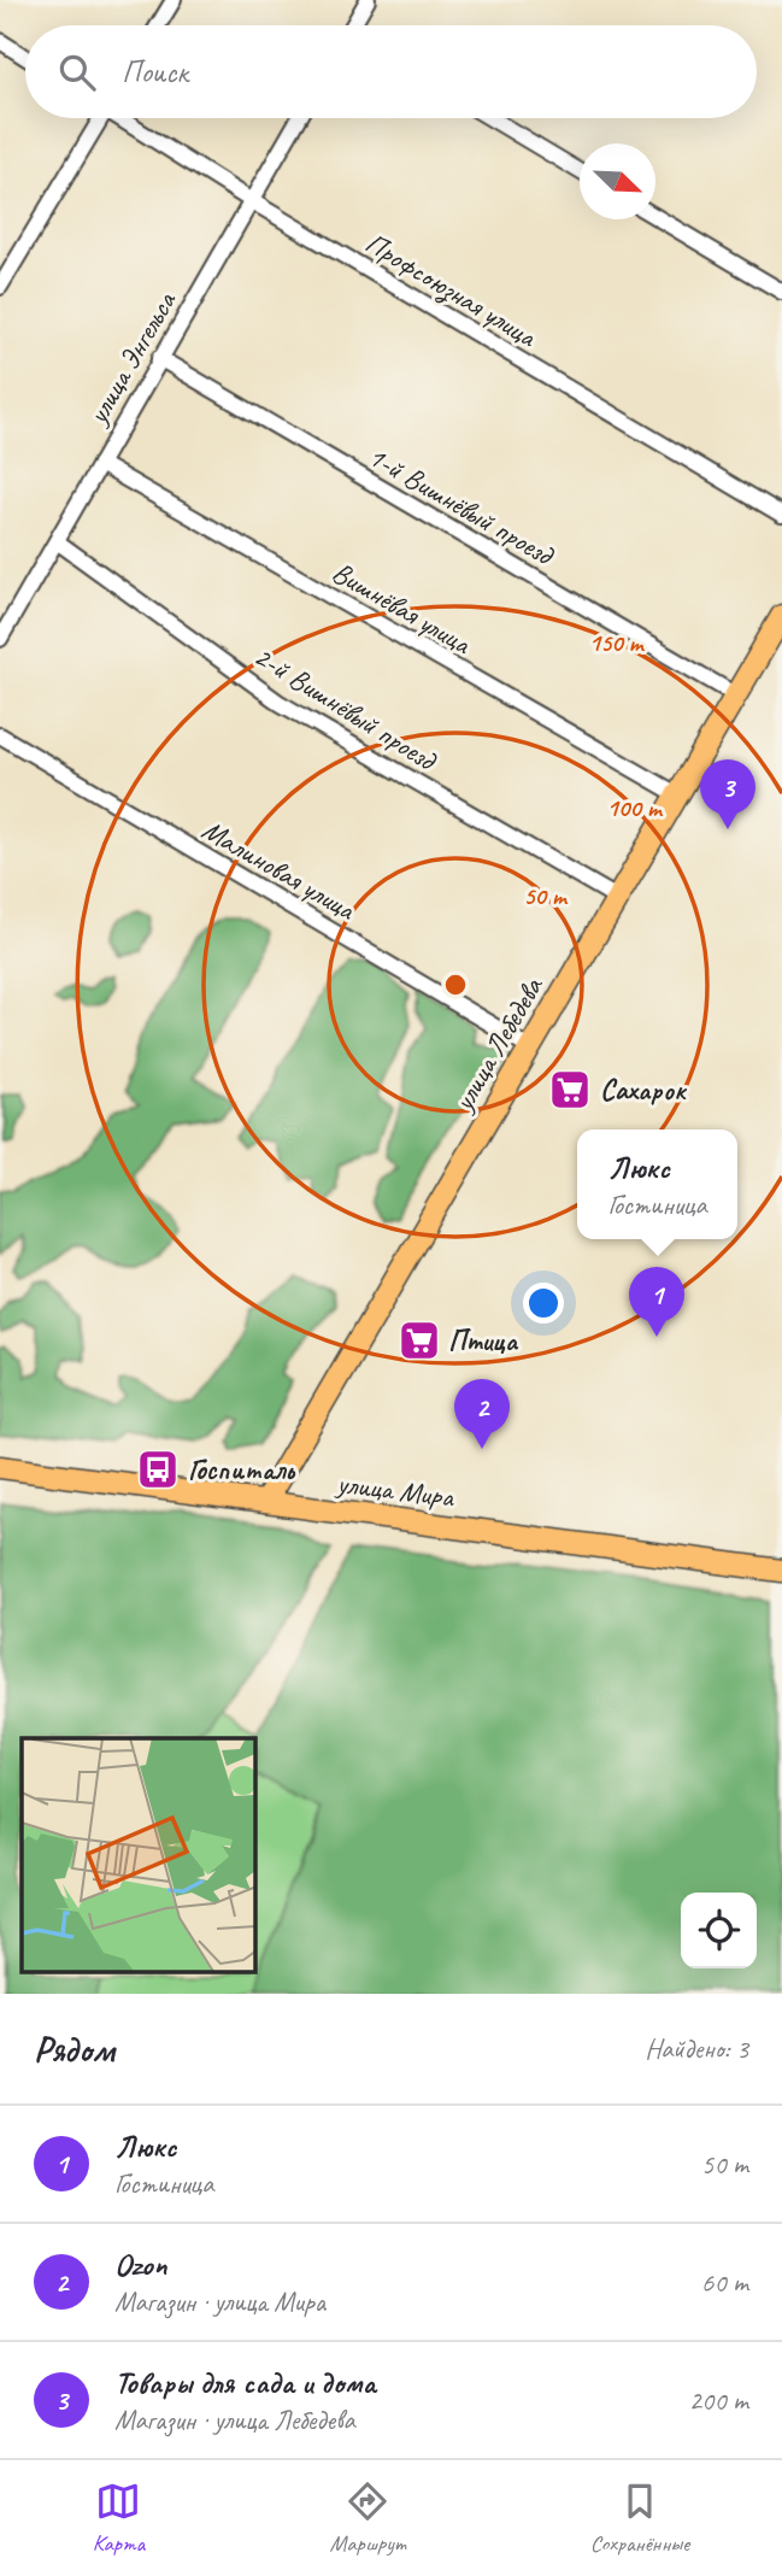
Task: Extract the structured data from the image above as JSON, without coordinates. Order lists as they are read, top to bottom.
{
  "streets": {
    "main road": ["улица Лебедева", "улица Мира"],
    "street": [
      "Профсоюзная улица",
      "улица Энгельса",
      "1-й Вишнёвый проезд",
      "Вишнёвая улица",
      "2-й Вишнёвый проезд",
      "Малиновая улица"
    ]
  },
  "crossings": [
    ["Профсоюзная улица", "улица Энгельса"],
    ["улица Энгельса", "1-й Вишнёвый проезд"],
    ["улица Энгельса", "Вишнёвая улица"],
    ["улица Энгельса", "2-й Вишнёвый проезд"],
    ["1-й Вишнёвый проезд", "улица Лебедева"],
    ["Вишнёвая улица", "улица Лебедева"],
    ["2-й Вишнёвый проезд", "улица Лебедева"],
    ["Малиновая улица", "улица Лебедева"],
    ["улица Лебедева", "улица Мира"]
  ],
  "places": {
    "supermarket": ["Сахарок", "Птица"],
    "bus stop": ["Госпиталь"]
  },
  "north": "bottom right",
  "page": {
    "search": "Поиск",
    "pins": ["3", "1", "2"],
    "popup": ["Люкс", "Гостиница"],
    "heading": ["Рядом", "Найдено: 3"],
    "list": [
      {
        "mark": "1",
        "name": "Люкс",
        "note": "Гостиница",
        "value": "50 m"
      },
      {
        "mark": "2",
        "name": "Ozon",
        "note": "Магазин · улица Мира",
        "value": "60 m"
      },
      {
        "mark": "3",
        "name": "Товары для сада и дома",
        "note": "Магазин · улица Лебедева",
        "value": "200 m"
      }
    ],
    "nav": ["Карта", "Маршрут", "Сохранённые"]
  },
  "rings": ["150 m", "100 m", "50 m"]
}
